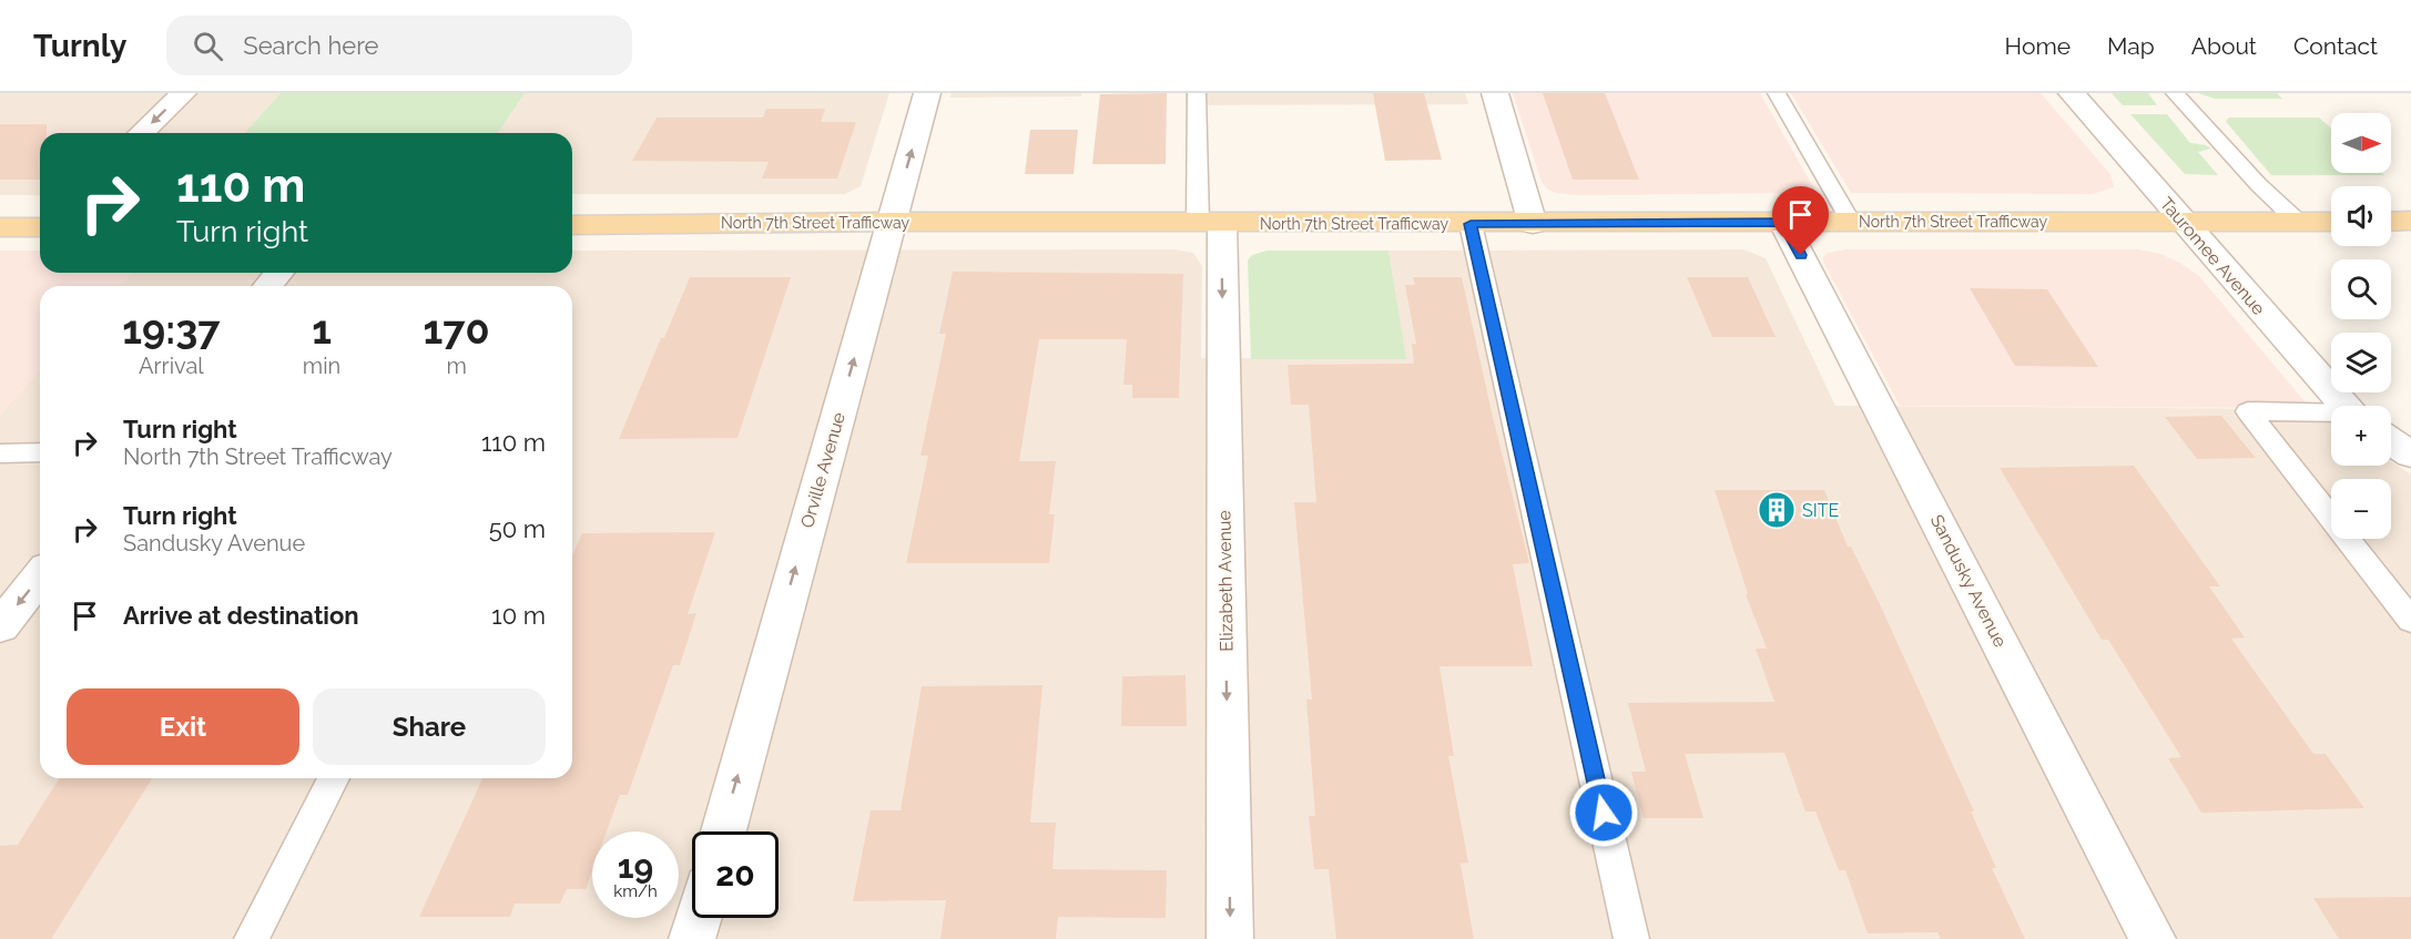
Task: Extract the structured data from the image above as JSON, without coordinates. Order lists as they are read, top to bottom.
{
  "streets": {
    "main road": ["North 7th Street Trafficway"],
    "street": [
      "Tauromee Avenue",
      "Orville Avenue",
      "Elizabeth Avenue",
      "Sandusky Avenue"
    ]
  },
  "crossings": [
    ["North 7th Street Trafficway", "Tauromee Avenue"],
    ["North 7th Street Trafficway", "Orville Avenue"],
    ["North 7th Street Trafficway", "Elizabeth Avenue"],
    ["North 7th Street Trafficway", "Sandusky Avenue"]
  ],
  "one_way": ["Orville Avenue", "Elizabeth Avenue"],
  "places": {
    "building": ["SITE"]
  },
  "north": "right",
  "page": {
    "header": "Turnly",
    "search": "Search here",
    "nav": [
      "Home",
      "Map",
      "About",
      "Contact"
    ],
    "map_buttons": ["+", "−"],
    "turn": ["110 m", "Turn right"],
    "eta": [
      "19:37",
      "Arrival",
      "1",
      "min",
      "170",
      "m"
    ],
    "list": [
      {
        "name": "Turn right",
        "note": "North 7th Street Trafficway",
        "value": "110 m"
      },
      {
        "name": "Turn right",
        "note": "Sandusky Avenue",
        "value": "50 m"
      },
      {
        "name": "Arrive at destination",
        "value": "10 m"
      }
    ],
    "buttons": ["Exit", "Share"],
    "speed": "19 km/h",
    "limit": "20"
  }
}
